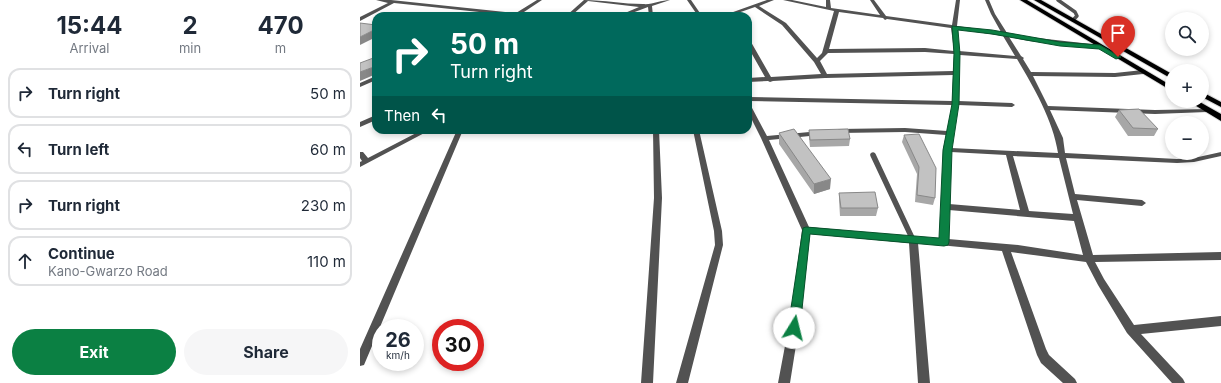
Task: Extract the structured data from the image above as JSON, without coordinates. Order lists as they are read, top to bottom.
{
  "page": {
    "eta": [
      "15:44",
      "Arrival",
      "2",
      "min",
      "470",
      "m"
    ],
    "map_buttons": ["+", "−"],
    "turn": ["50 m", "Turn right"],
    "list": [
      {
        "name": "Turn right",
        "value": "50 m"
      },
      {
        "name": "Turn left",
        "value": "60 m"
      },
      {
        "name": "Turn right",
        "value": "230 m"
      },
      {
        "name": "Continue",
        "note": "Kano-Gwarzo Road",
        "value": "110 m"
      }
    ],
    "then": "Then",
    "speed": "26 km/h",
    "limit": "30",
    "buttons": ["Exit", "Share"]
  }
}
